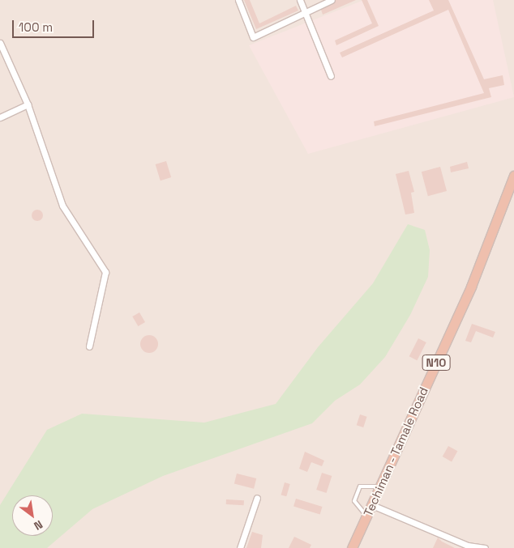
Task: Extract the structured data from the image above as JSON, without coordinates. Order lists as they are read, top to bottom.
{
  "streets": {
    "highway": ["N10", "Techiman - Tamale Road"]
  },
  "scale_bar": "100 m",
  "north": "bottom right"
}
